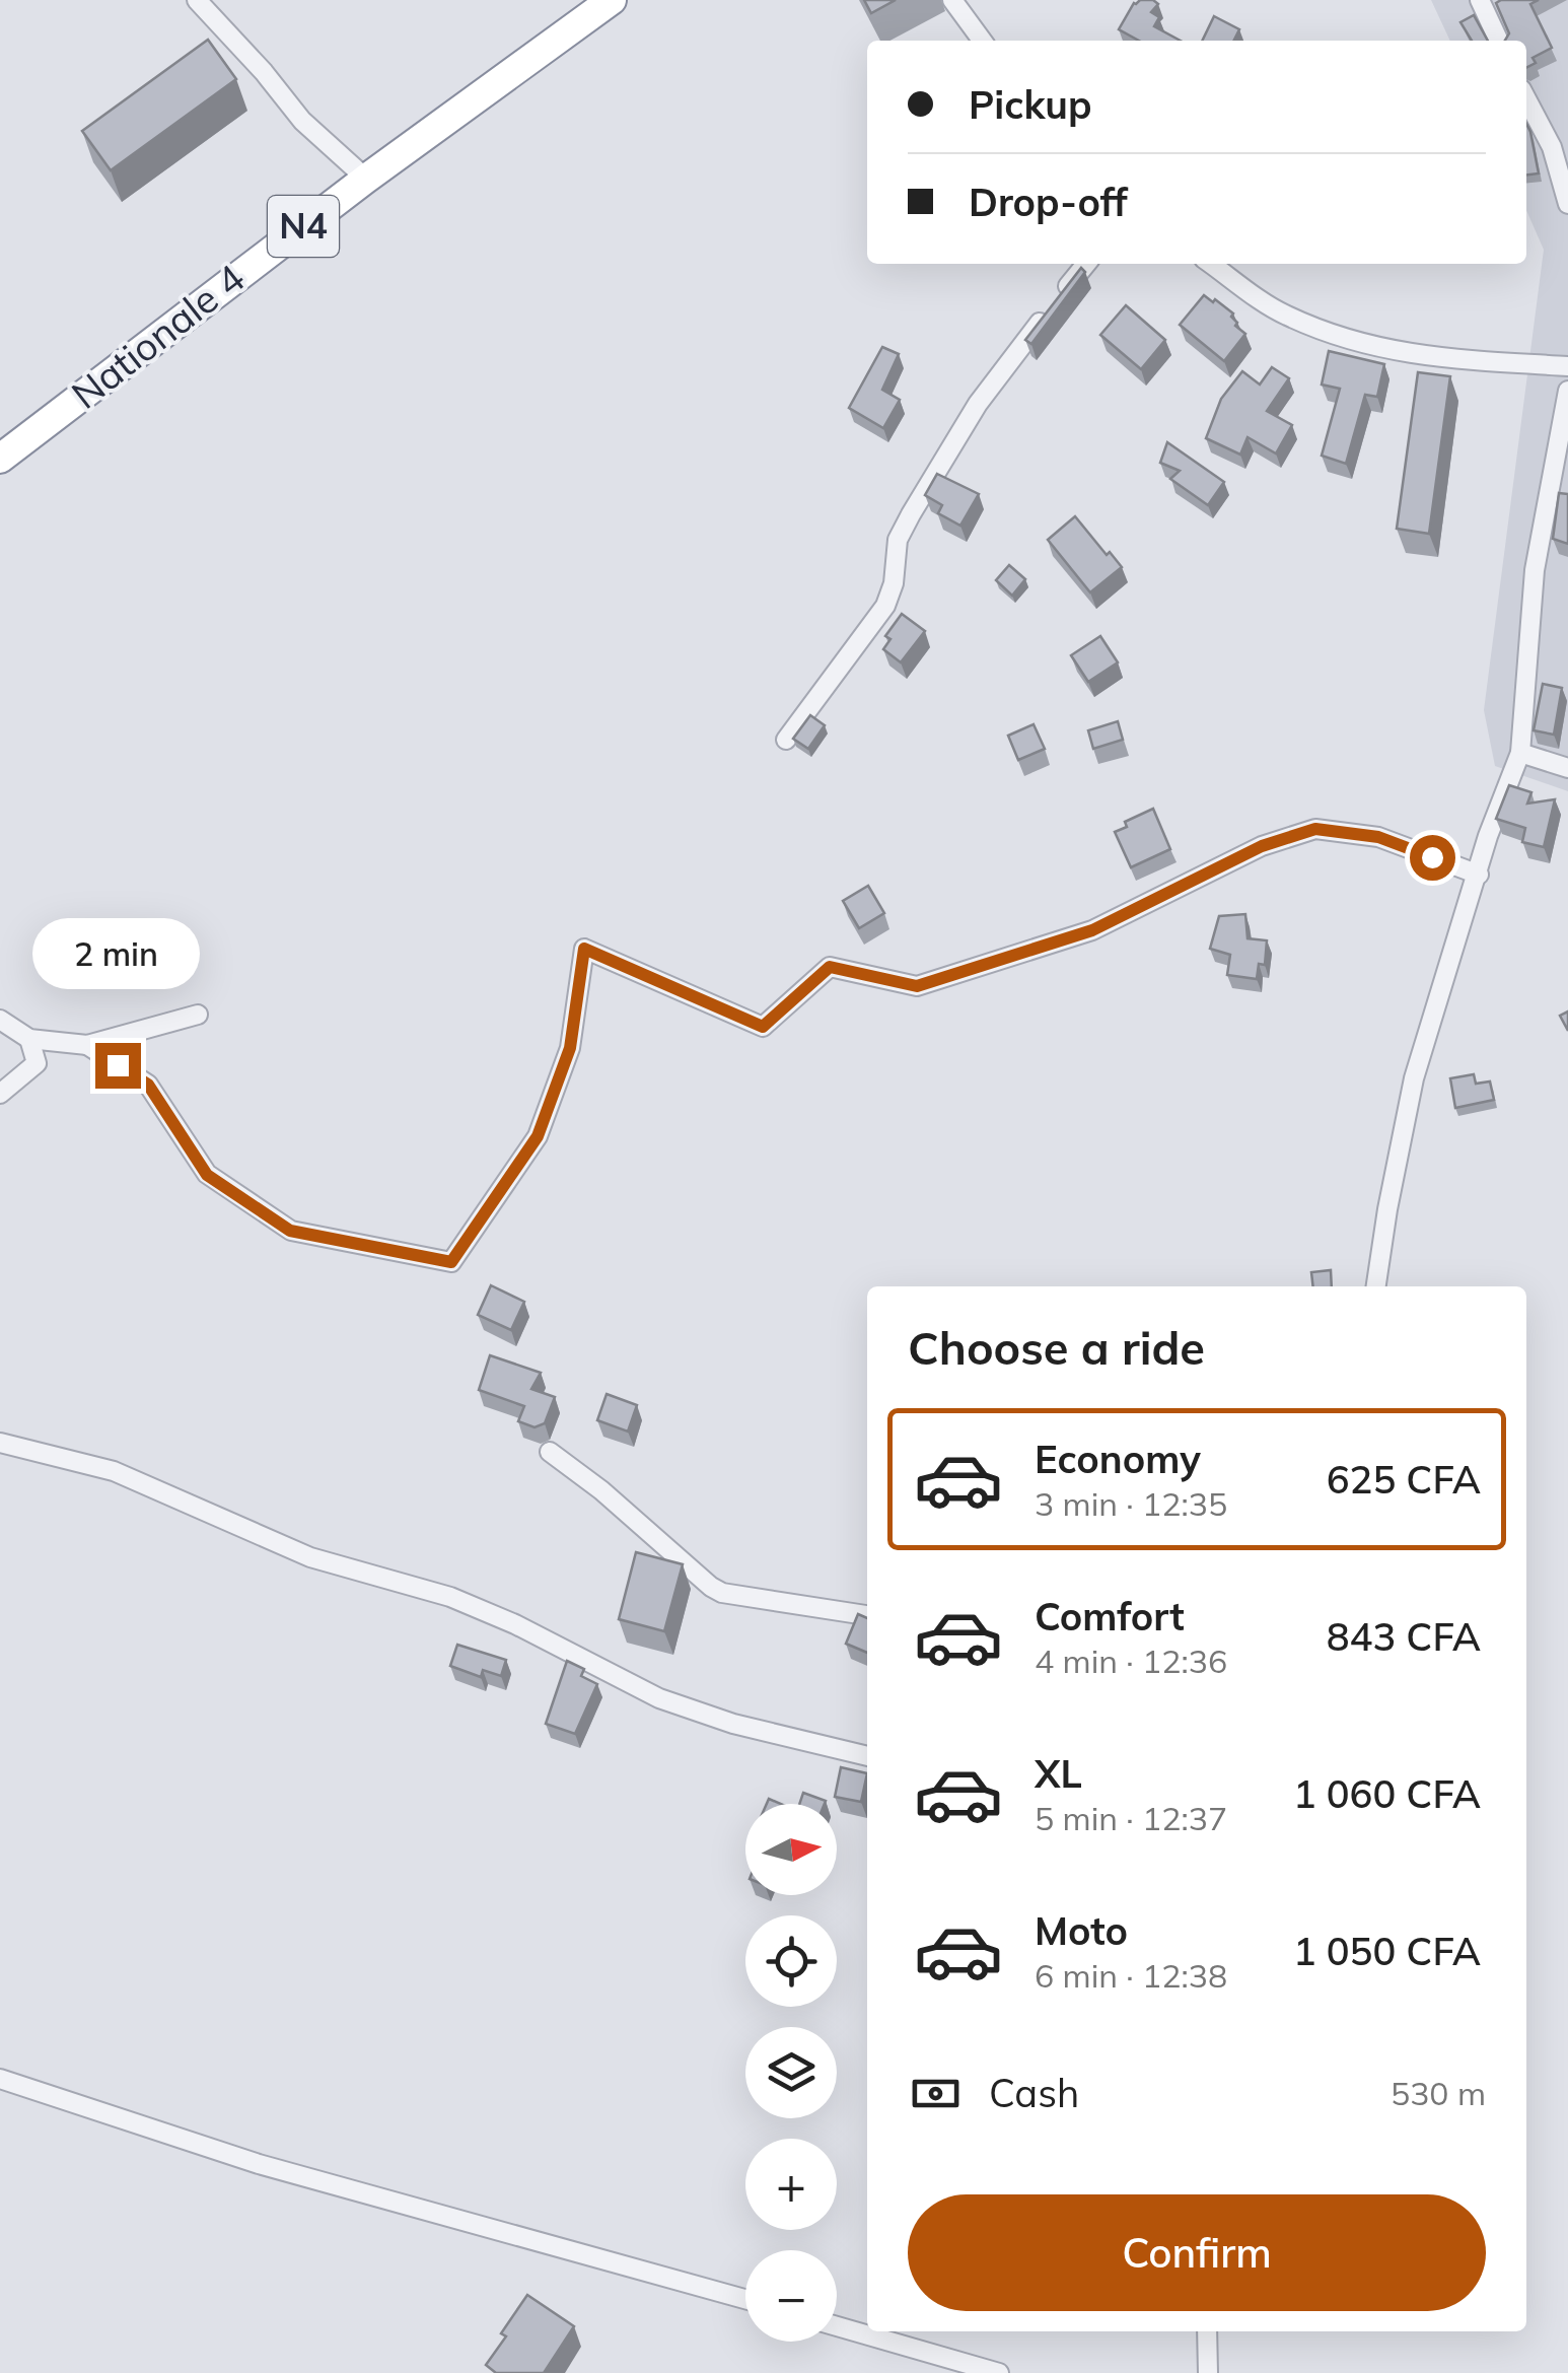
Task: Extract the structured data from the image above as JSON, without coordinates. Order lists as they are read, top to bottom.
{
  "streets": {
    "highway": ["N4", "Nationale 4"]
  },
  "north": "right",
  "page": {
    "banner": ["Pickup", "Drop-off"],
    "bubble": "2 min",
    "heading": "Choose a ride",
    "list": [
      {
        "name": "Economy",
        "note": "3 min · 12:35",
        "value": "625 CFA"
      },
      {
        "name": "Comfort",
        "note": "4 min · 12:36",
        "value": "843 CFA"
      },
      {
        "name": "XL",
        "note": "5 min · 12:37",
        "value": "1 060 CFA"
      },
      {
        "name": "Moto",
        "note": "6 min · 12:38",
        "value": "1 050 CFA"
      }
    ],
    "map_buttons": ["+", "−"],
    "pay": ["Cash", "530 m"],
    "buttons": "Confirm"
  }
}
